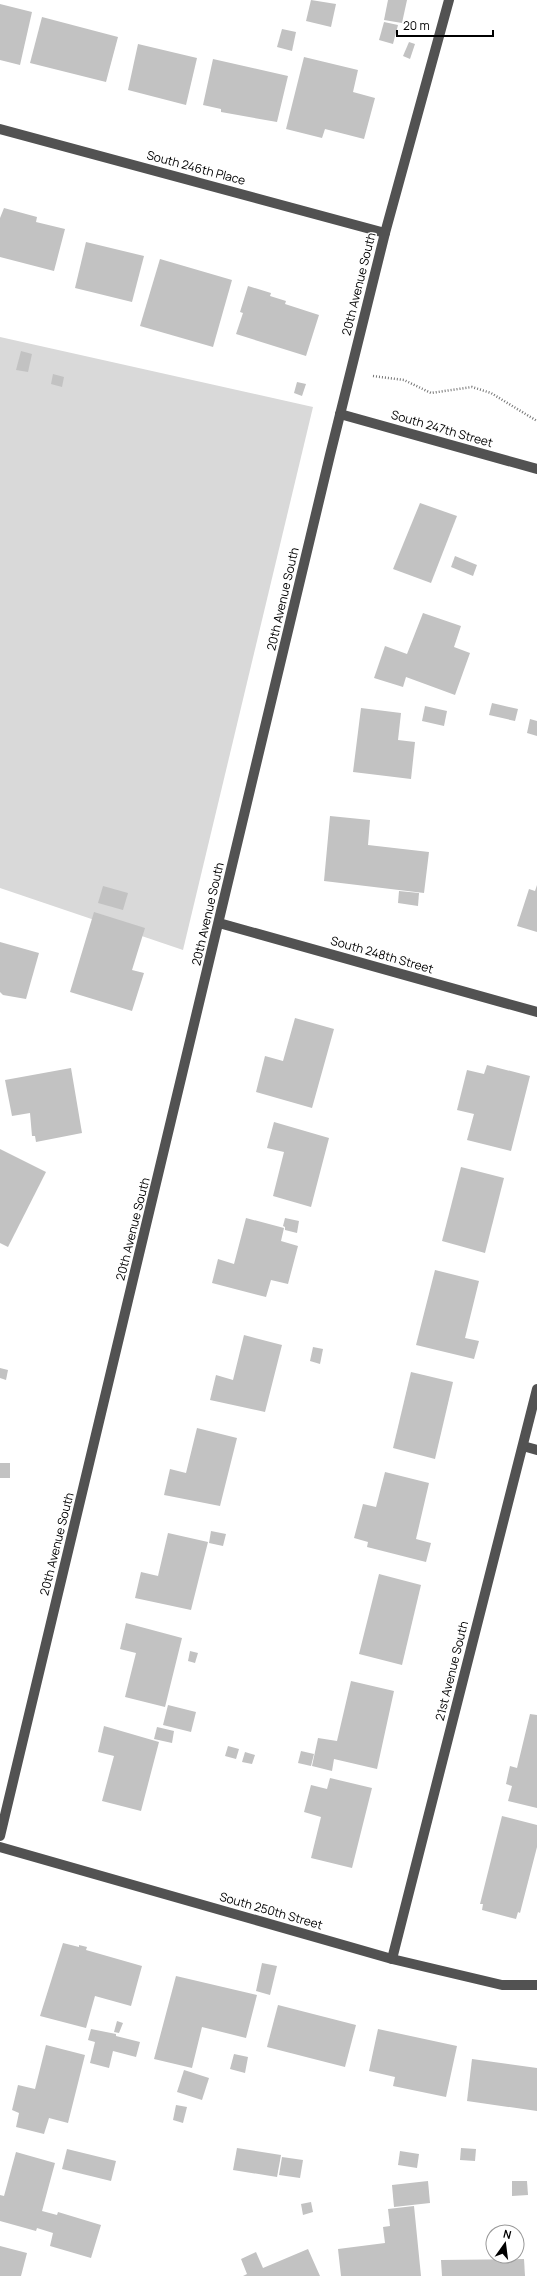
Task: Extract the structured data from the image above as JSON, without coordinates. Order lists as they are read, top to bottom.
{
  "streets": {
    "street": [
      "South 246th Place",
      "20th Avenue South",
      "South 247th Street",
      "South 248th Street",
      "21st Avenue South",
      "South 250th Street"
    ]
  },
  "crossings": [
    ["South 246th Place", "20th Avenue South"],
    ["20th Avenue South", "South 247th Street"],
    ["20th Avenue South", "South 248th Street"],
    ["21st Avenue South", "South 250th Street"]
  ],
  "scale_bar": "20 m",
  "north": "top"
}
